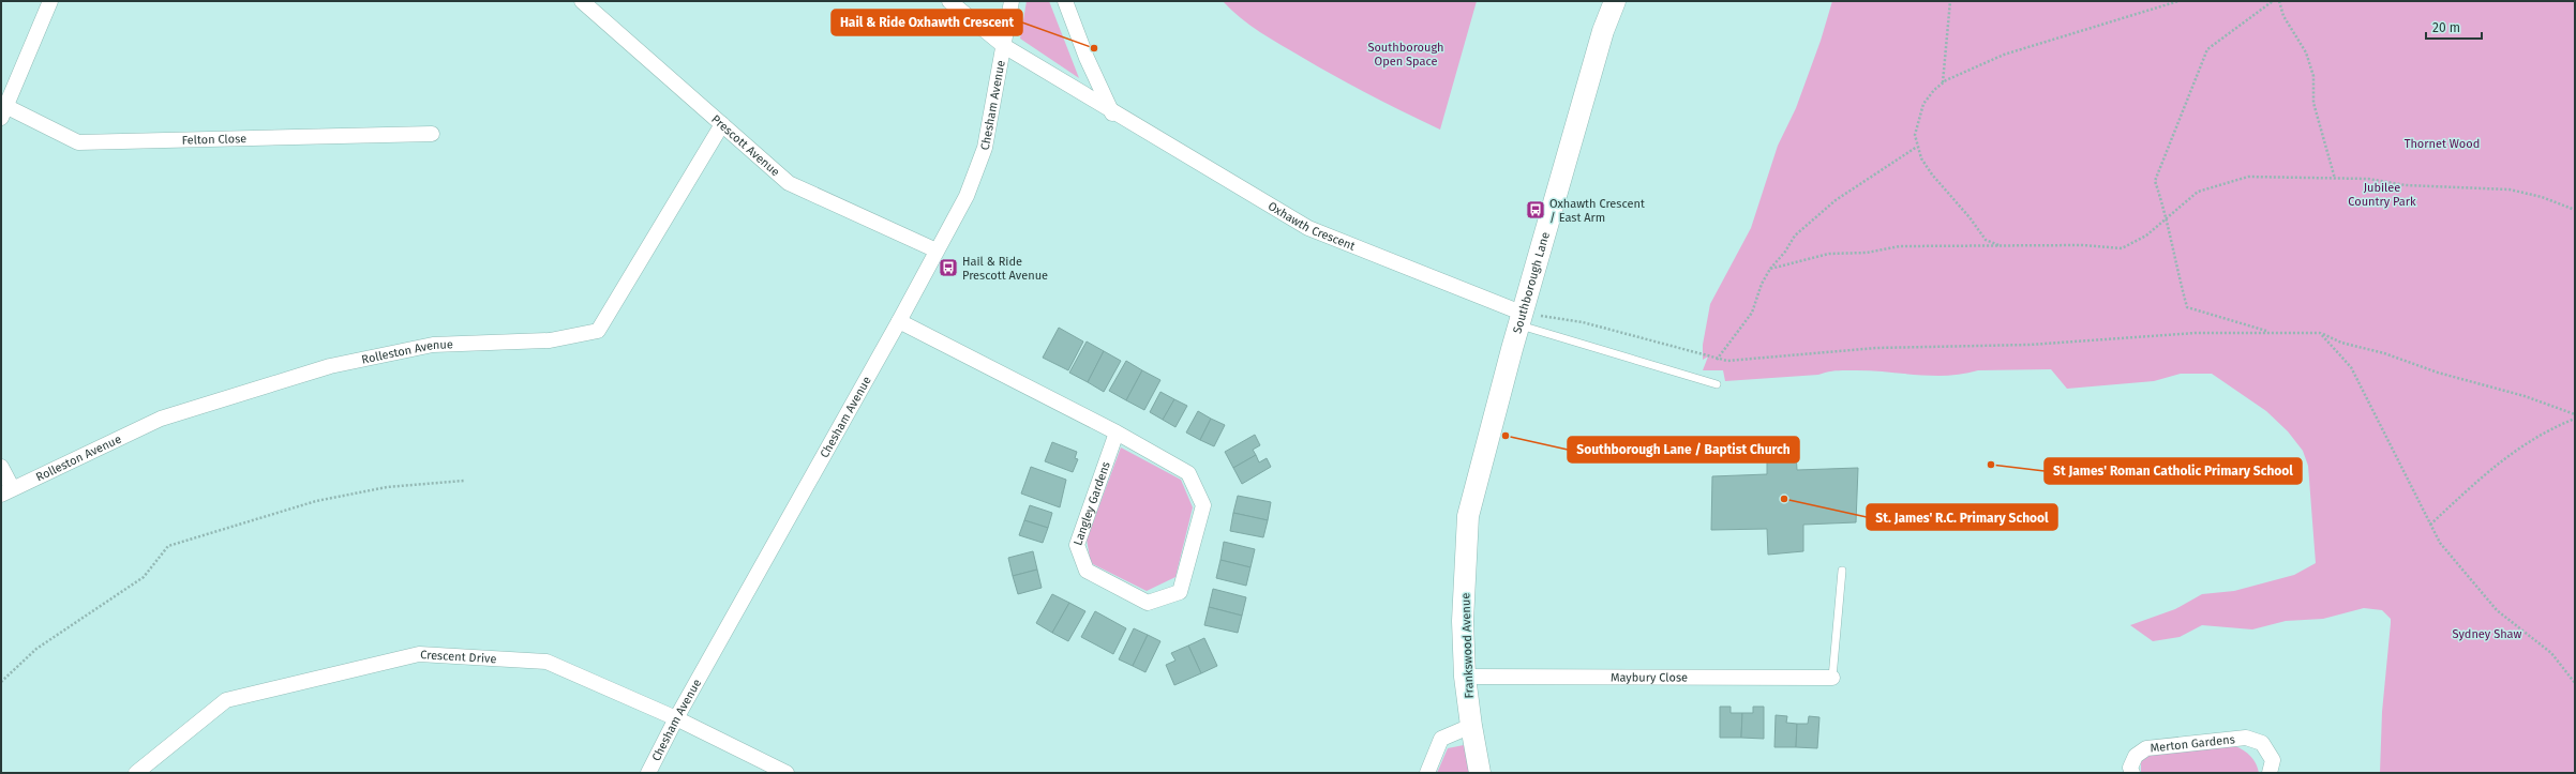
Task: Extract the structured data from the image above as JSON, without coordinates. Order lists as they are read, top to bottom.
{
  "streets": {
    "street": [
      "Chesham Avenue",
      "Felton Close",
      "Prescott Avenue",
      "Oxhawth Crescent",
      "Southborough Lane",
      "Rolleston Avenue",
      "Langley Gardens",
      "Frankswood Avenue",
      "Crescent Drive",
      "Maybury Close",
      "Merton Gardens"
    ]
  },
  "crossings": [
    ["Chesham Avenue", "Prescott Avenue"],
    ["Chesham Avenue", "Oxhawth Crescent"],
    ["Chesham Avenue", "Langley Gardens"],
    ["Chesham Avenue", "Crescent Drive"],
    ["Prescott Avenue", "Rolleston Avenue"],
    ["Oxhawth Crescent", "Southborough Lane"],
    ["Southborough Lane", "Frankswood Avenue"],
    ["Frankswood Avenue", "Maybury Close"]
  ],
  "parks": [
    "Southborough Open Space",
    "Thornet Wood",
    "Jubilee Country Park",
    "Sydney Shaw"
  ],
  "places": {
    "other": [
      "Hail & Ride Oxhawth Crescent",
      "Southborough Lane / Baptist Church",
      "St James' Roman Catholic Primary School",
      "St. James' R.C. Primary School"
    ],
    "bus stop": ["Oxhawth Crescent / East Arm", "Hail & Ride Prescott Avenue"]
  },
  "scale_bar": "20 m"
}
